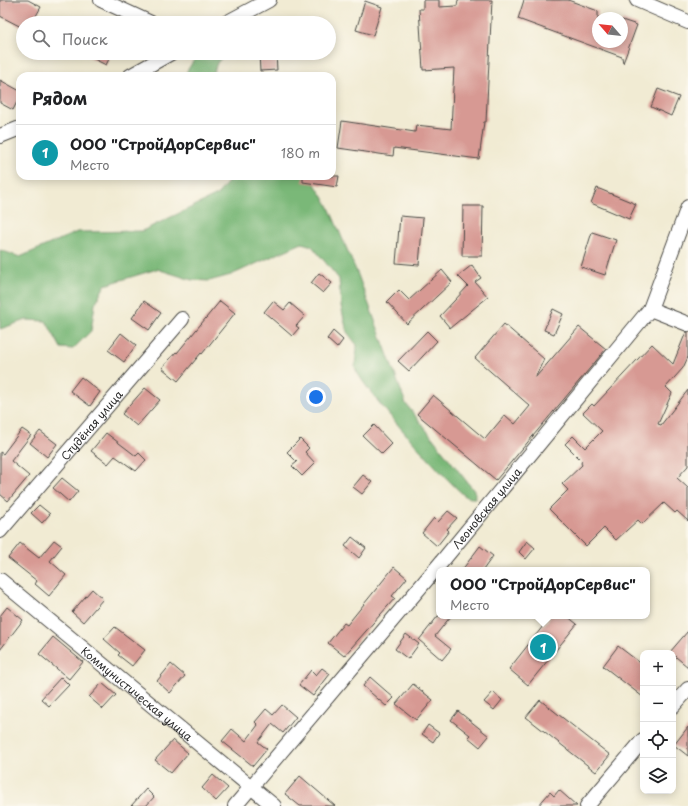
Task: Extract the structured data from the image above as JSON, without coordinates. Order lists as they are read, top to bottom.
{
  "streets": {
    "street": ["Студёная улица", "Леоновская улица", "Коммунистическая улица"]
  },
  "crossings": [
    ["Леоновская улица", "Коммунистическая улица"]
  ],
  "north": "top left",
  "page": {
    "search": "Поиск",
    "heading": "Рядом",
    "list": [
      {
        "mark": "1",
        "name": "ООО \"СтройДорСервис\"",
        "note": "Место",
        "value": "180 m"
      }
    ],
    "popup": ["ООО \"СтройДорСервис\"", "Место"],
    "pins": "1",
    "map_buttons": ["+", "−"]
  }
}
